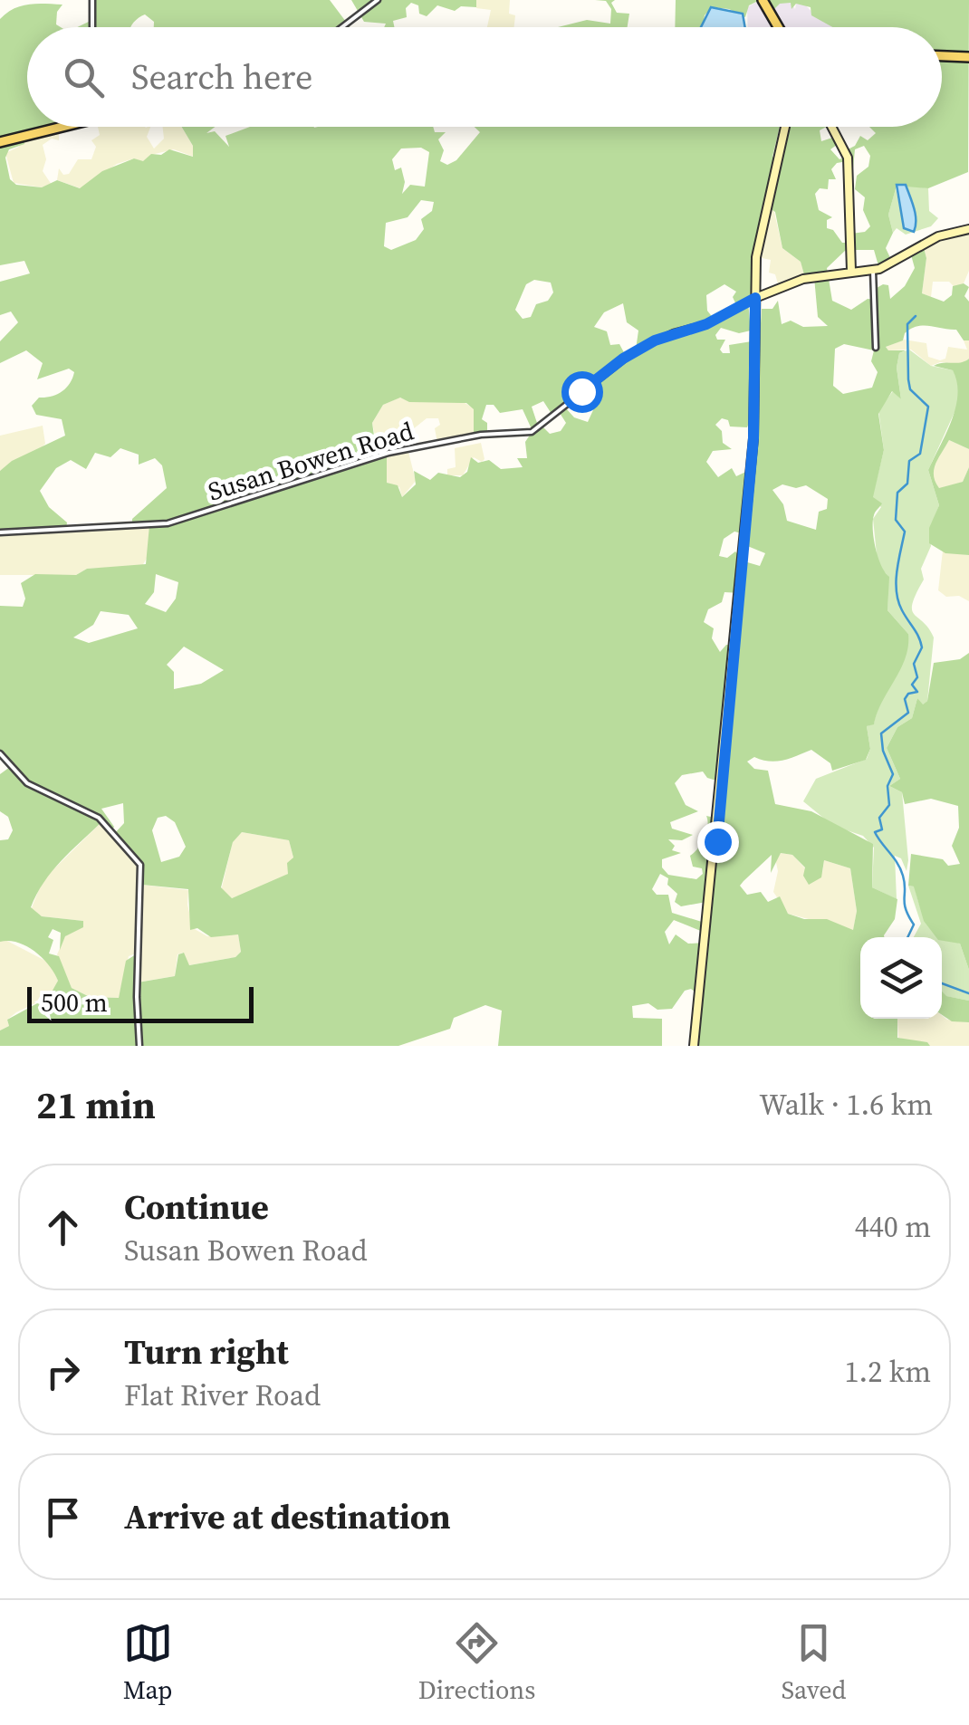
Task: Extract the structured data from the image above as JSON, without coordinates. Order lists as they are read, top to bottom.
{
  "streets": {
    "street": ["Susan Bowen Road"]
  },
  "scale_bar": "500 m",
  "page": {
    "search": "Search here",
    "scale": "500 m",
    "heading": ["21 min", "Walk · 1.6 km"],
    "list": [
      ["Continue", "Susan Bowen Road", "440 m"],
      ["Turn right", "Flat River Road", "1.2 km"],
      "Arrive at destination"
    ],
    "nav": ["Map", "Directions", "Saved"]
  }
}
